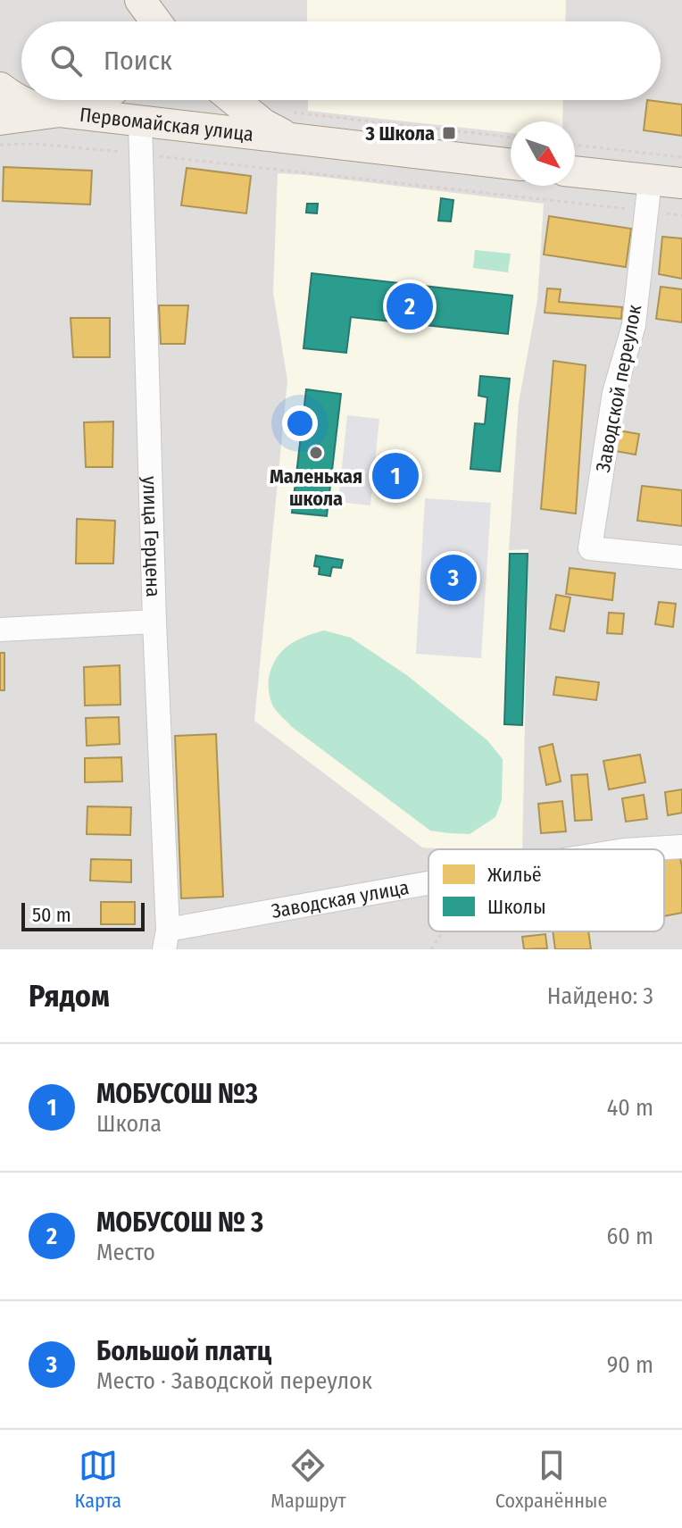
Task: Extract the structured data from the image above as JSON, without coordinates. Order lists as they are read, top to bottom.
{
  "streets": {
    "main road": ["Первомайская улица"],
    "street": ["Заводской переулок", "улица Герцена", "Заводская улица"]
  },
  "crossings": [
    ["Первомайская улица", "улица Герцена"],
    ["улица Герцена", "Заводская улица"]
  ],
  "places": {
    "transit": ["3 Школа"],
    "other": ["Маленькая школа"]
  },
  "legend": ["Жильё", "Школы"],
  "scale_bar": "50 m",
  "north": "bottom right",
  "page": {
    "search": "Поиск",
    "pins": ["2", "1", "3"],
    "scale": "50 m",
    "heading": ["Рядом", "Найдено: 3"],
    "list": [
      {
        "mark": "1",
        "name": "МОБУСОШ №3",
        "note": "Школа",
        "value": "40 m"
      },
      {
        "mark": "2",
        "name": "МОБУСОШ № 3",
        "note": "Место",
        "value": "60 m"
      },
      {
        "mark": "3",
        "name": "Большой платц",
        "note": "Место · Заводской переулок",
        "value": "90 m"
      }
    ],
    "nav": ["Карта", "Маршрут", "Сохранённые"]
  }
}
